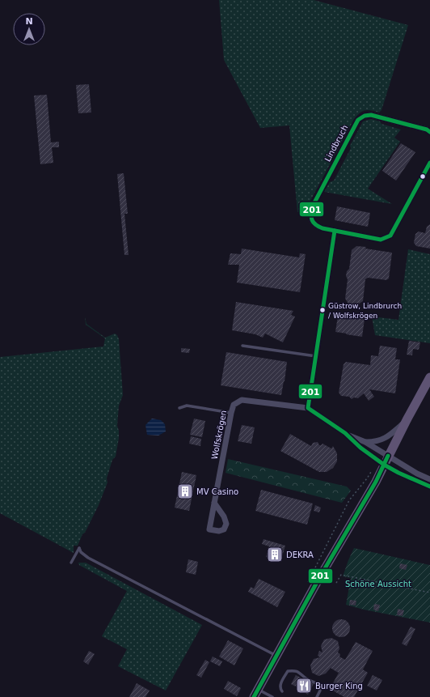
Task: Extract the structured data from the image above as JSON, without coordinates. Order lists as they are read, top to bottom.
{
  "streets": {
    "street": ["Lindbruch", "Wolfskrögen"]
  },
  "parks": ["Schöne Aussicht"],
  "places": {
    "other": ["Güstrow, Lindbrurch / Wolfskrögen"],
    "building": ["MV Casino", "DEKRA"],
    "restaurant": ["Burger King"]
  },
  "lines": ["transit line 201"],
  "north": "top"
}
